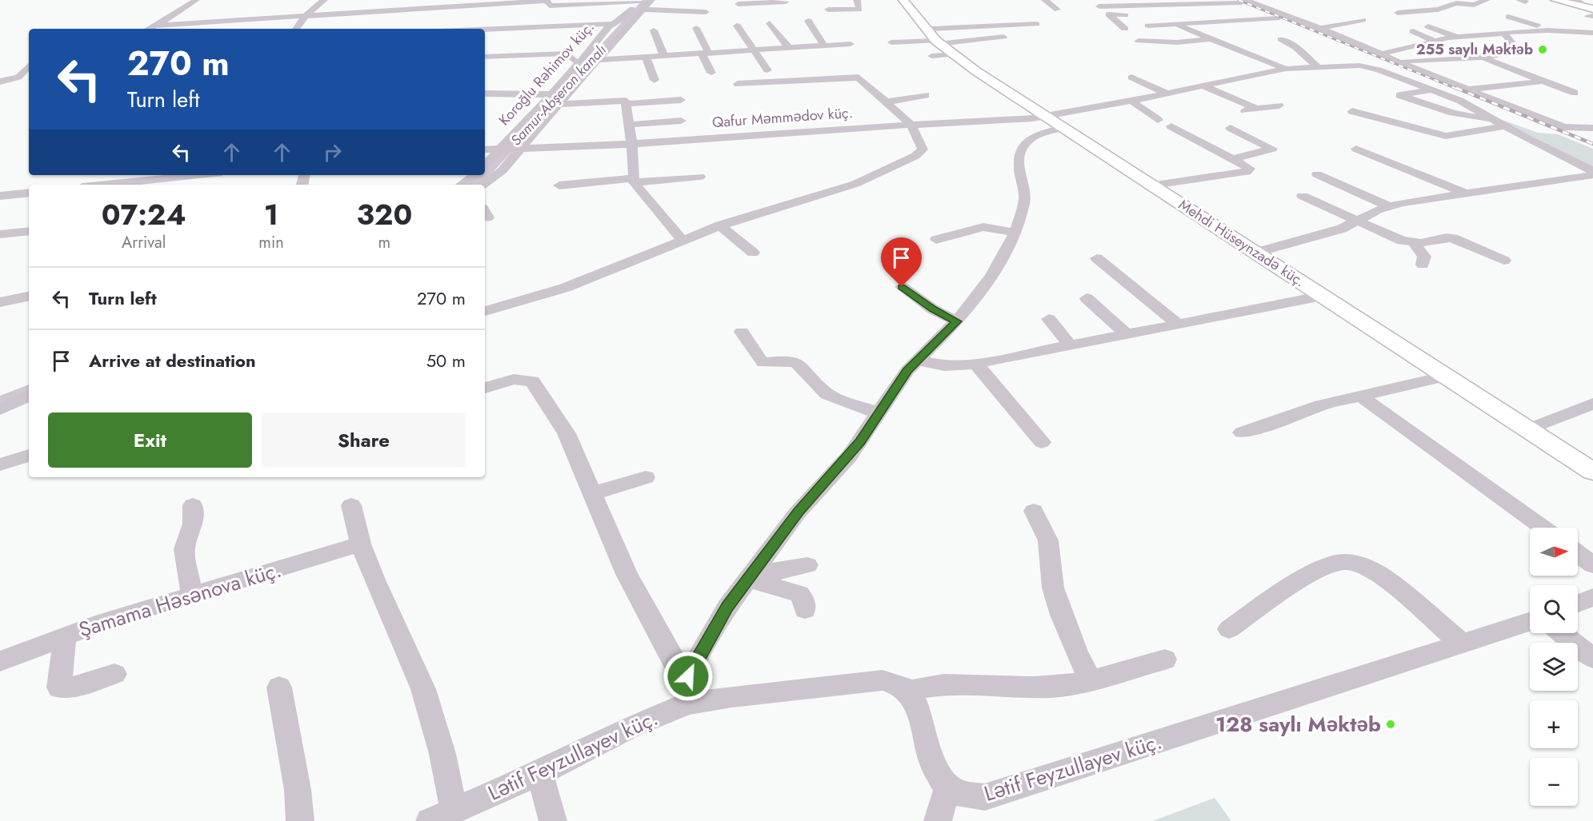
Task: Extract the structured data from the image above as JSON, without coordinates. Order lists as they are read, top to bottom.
{
  "streets": {
    "main road": ["Mehdi Hüseynzadə küç."],
    "street": [
      "Koroğlu Rəhimov küç.",
      "Qafur Məmmədov küç.",
      "Şamama Həsənova küç.",
      "Lətif Feyzullayev küç."
    ]
  },
  "crossings": [
    ["Koroğlu Rəhimov küç.", "Qafur Məmmədov küç."],
    ["Qafur Məmmədov küç.", "Mehdi Hüseynzadə küç."]
  ],
  "water": ["Samur-Abşeron kanalı"],
  "places": ["255 saylı Məktəb", "128 saylı Məktəb"],
  "north": "right",
  "page": {
    "turn": ["270 m", "Turn left"],
    "eta": [
      "07:24",
      "Arrival",
      "1",
      "min",
      "320",
      "m"
    ],
    "list": [
      {
        "name": "Turn left",
        "value": "270 m"
      },
      {
        "name": "Arrive at destination",
        "value": "50 m"
      }
    ],
    "buttons": ["Exit", "Share"],
    "map_buttons": ["+", "−"]
  }
}
